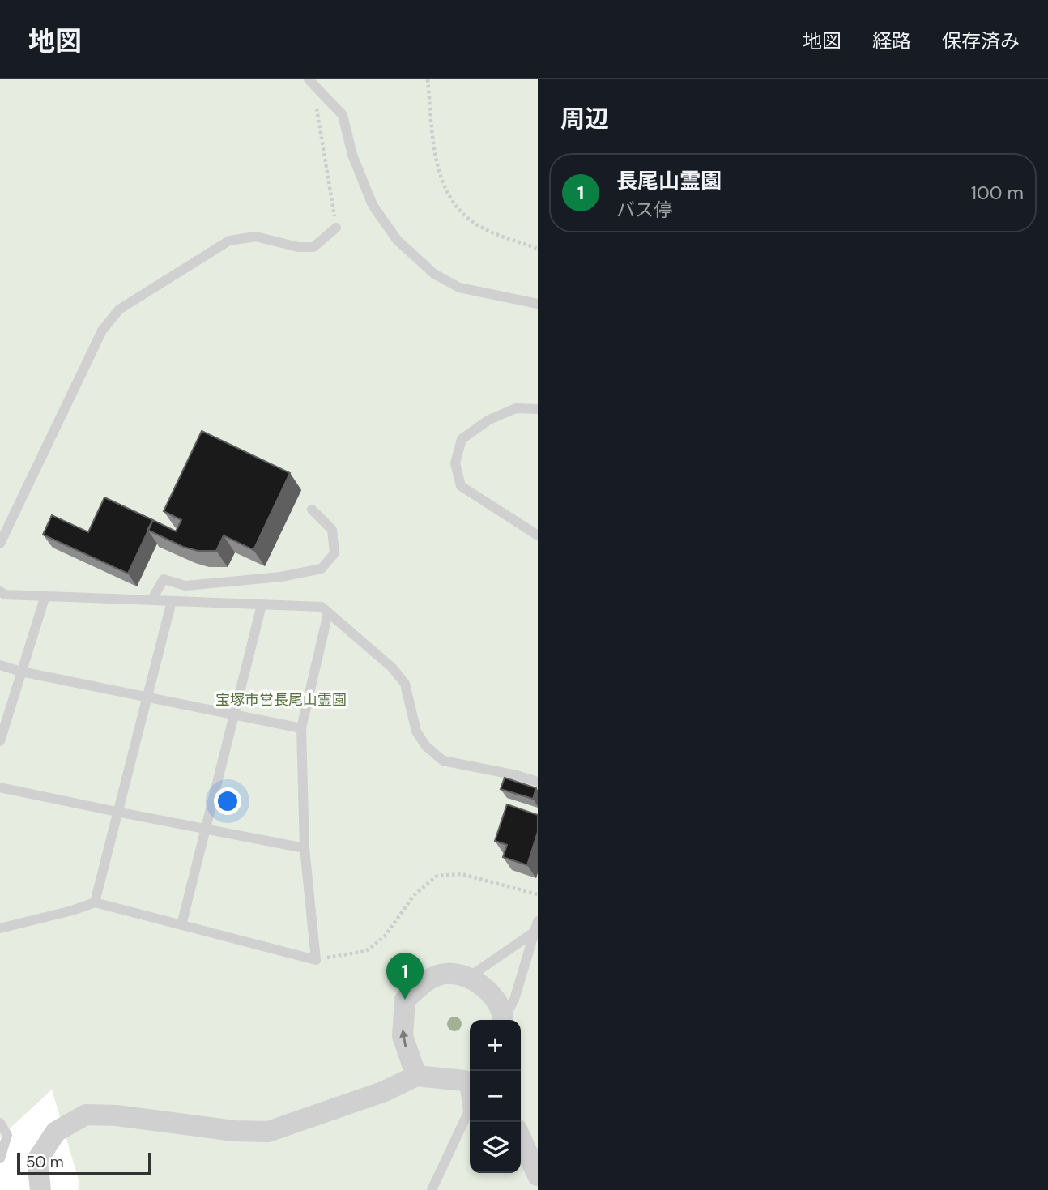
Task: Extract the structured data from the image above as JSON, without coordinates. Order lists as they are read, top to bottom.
{
  "parks": ["宝塚市営長尾山霊園"],
  "scale_bar": "50 m",
  "page": {
    "header": "地図",
    "nav": ["地図", "経路", "保存済み"],
    "heading": "周辺",
    "list": [
      {
        "mark": "1",
        "name": "長尾山霊園",
        "note": "バス停",
        "value": "100 m"
      }
    ],
    "pins": "1",
    "map_buttons": ["+", "−"],
    "scale": "50 m"
  }
}
